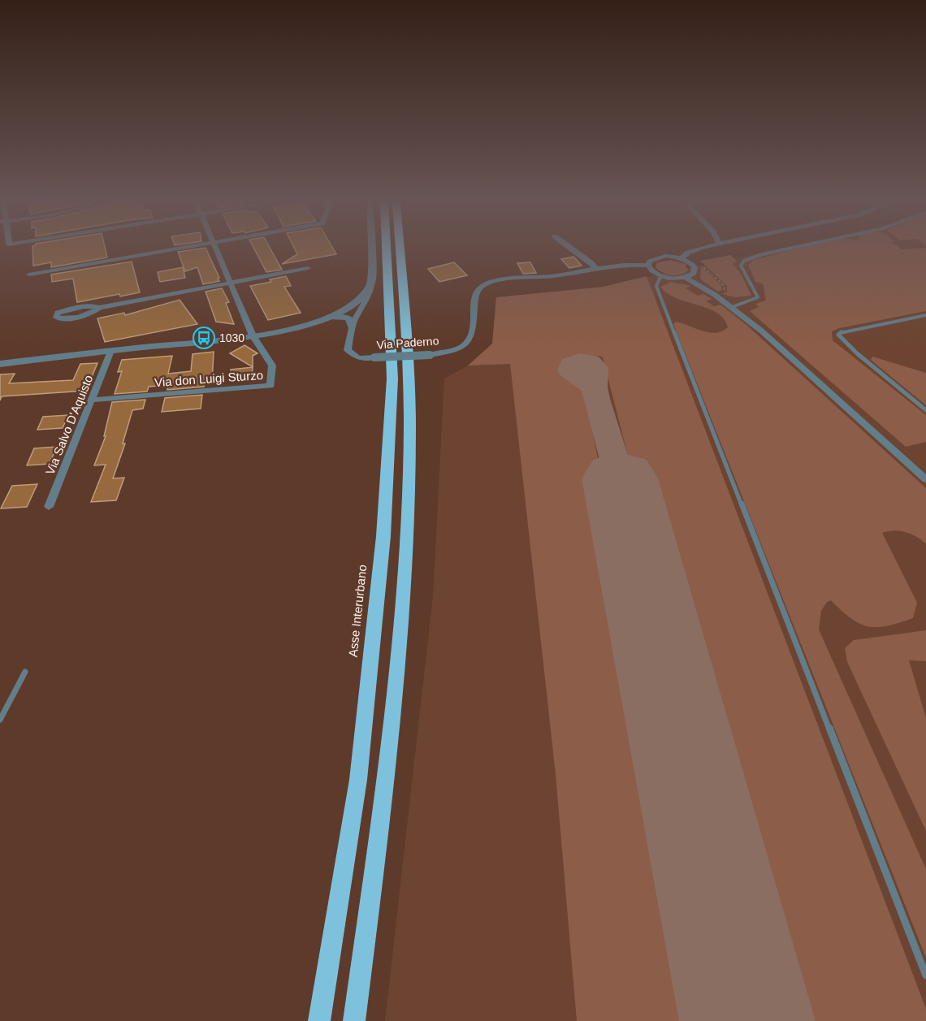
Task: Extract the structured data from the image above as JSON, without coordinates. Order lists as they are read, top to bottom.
{
  "streets": {
    "highway": ["Asse Interurbano"],
    "street": ["Via Paderno", "Via don Luigi Sturzo", "Via Salvo D'Aquisto"]
  },
  "crossings": [
    ["Via Paderno", "Via don Luigi Sturzo"],
    ["Via Paderno", "Via Salvo D'Aquisto"],
    ["Via don Luigi Sturzo", "Via Salvo D'Aquisto"]
  ],
  "places": {
    "bus stop": ["1030"]
  }
}
